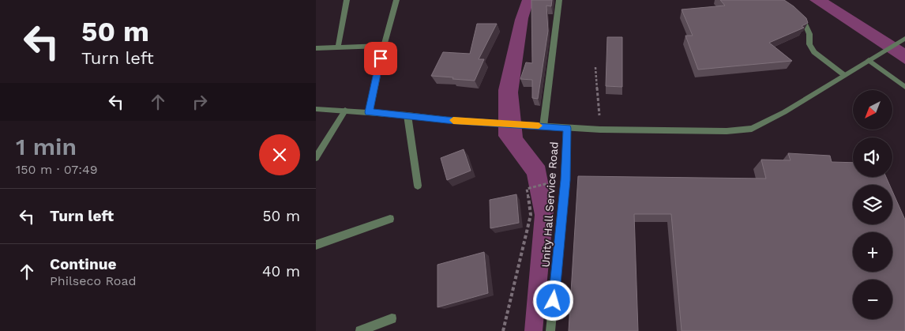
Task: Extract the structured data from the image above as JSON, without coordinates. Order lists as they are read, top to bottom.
{
  "streets": {
    "street": ["Unity Hall Service Road"]
  },
  "north": "bottom left",
  "page": {
    "turn": ["50 m", "Turn left"],
    "map_buttons": ["+", "−"],
    "heading": ["1 min", "150 m · 07:49"],
    "list": [
      {
        "name": "Turn left",
        "value": "50 m"
      },
      {
        "name": "Continue",
        "note": "Philseco Road",
        "value": "40 m"
      }
    ]
  }
}
